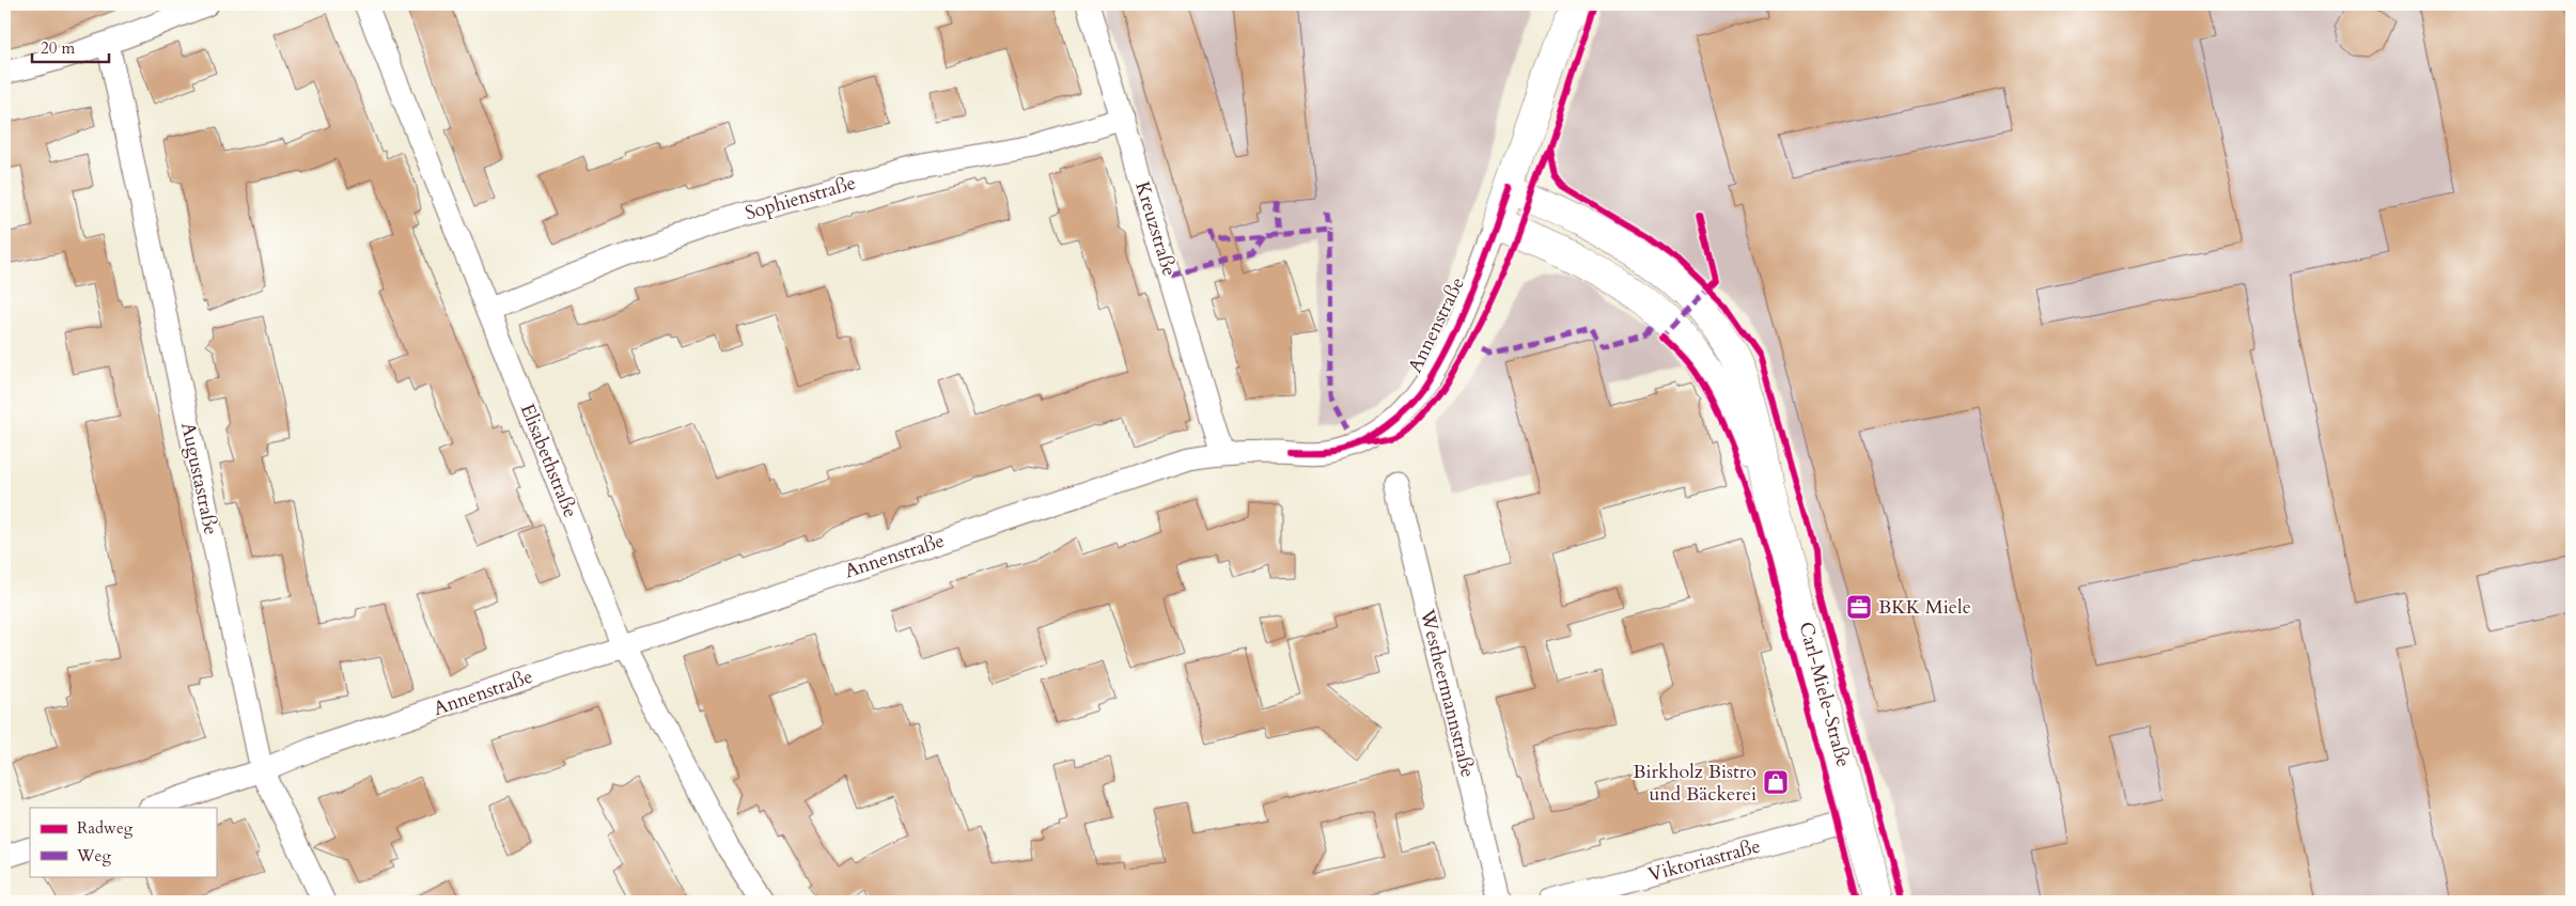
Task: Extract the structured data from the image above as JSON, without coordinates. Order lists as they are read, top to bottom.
{
  "streets": {
    "street": [
      "Sophienstraße",
      "Kreuzstraße",
      "Annenstraße",
      "Elisabethstraße",
      "Augustastraße",
      "Westheermannstraße",
      "Carl-Miele-Straße",
      "Viktoriastraße"
    ]
  },
  "crossings": [
    ["Sophienstraße", "Kreuzstraße"],
    ["Sophienstraße", "Elisabethstraße"],
    ["Kreuzstraße", "Annenstraße"],
    ["Annenstraße", "Elisabethstraße"],
    ["Annenstraße", "Augustastraße"],
    ["Annenstraße", "Carl-Miele-Straße"],
    ["Carl-Miele-Straße", "Viktoriastraße"]
  ],
  "places": {
    "office": ["BKK Miele"],
    "shop": ["Birkholz Bistro und Bäckerei"]
  },
  "legend": ["Radweg", "Weg"],
  "scale_bar": "20 m"
}
